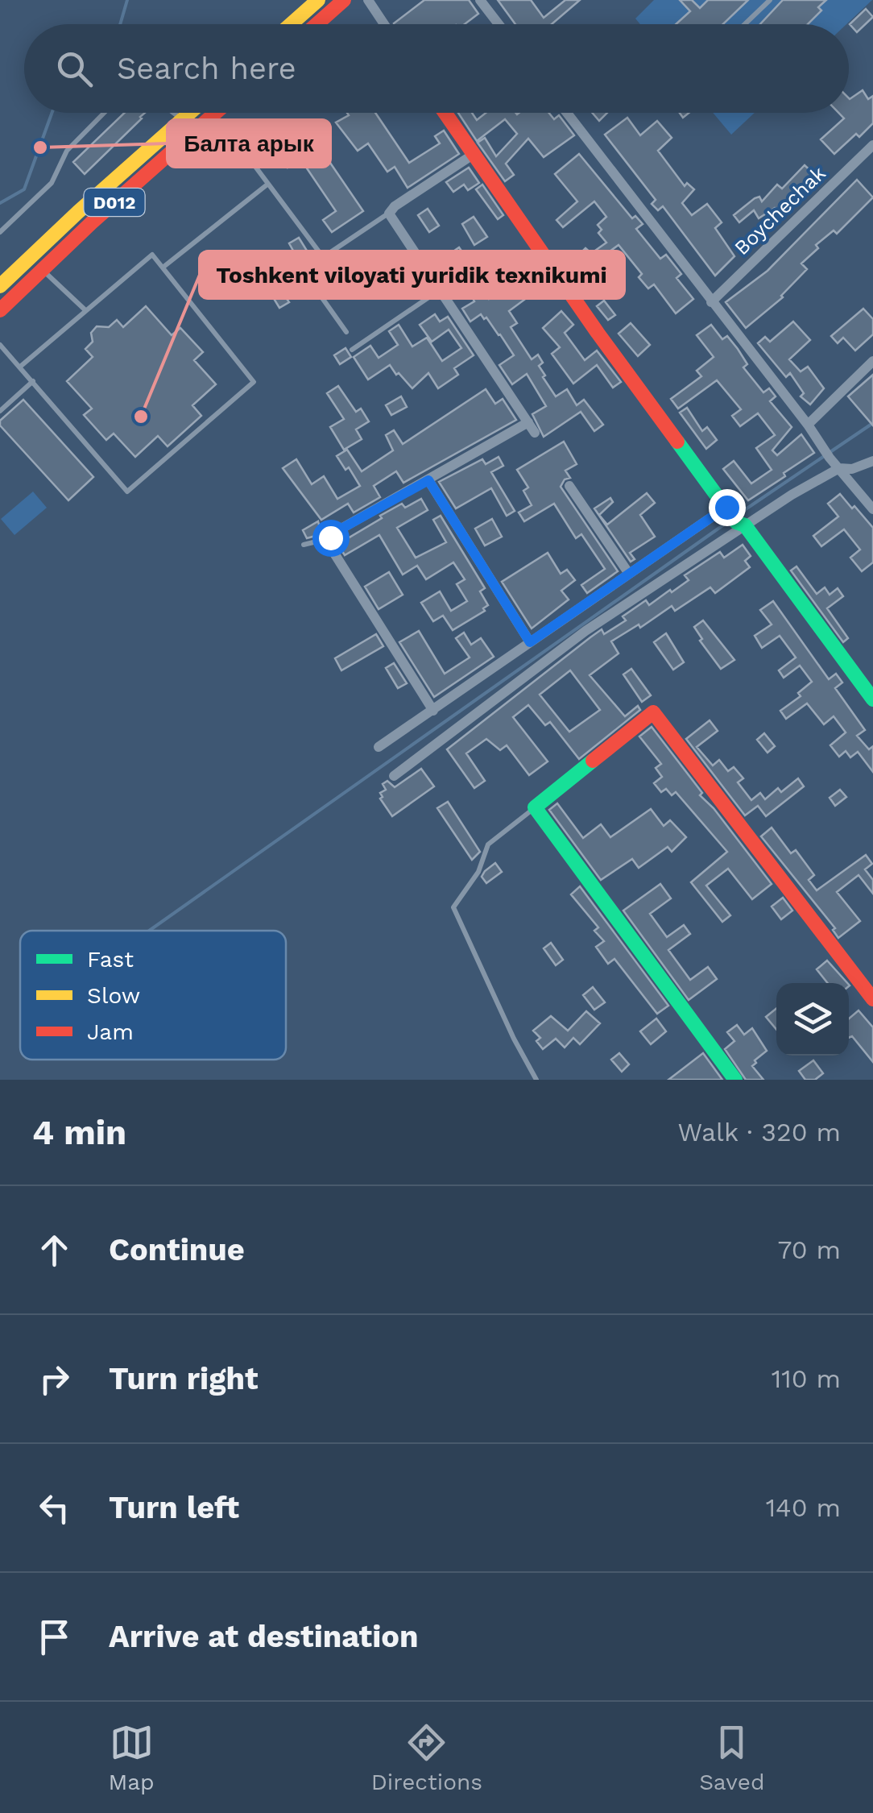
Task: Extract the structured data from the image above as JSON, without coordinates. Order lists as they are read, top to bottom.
{
  "streets": {
    "main road": ["D012"],
    "street": ["Boychechak"]
  },
  "places": ["Балта арык", "Toshkent viloyati yuridik texnikumi"],
  "legend": ["Fast", "Slow", "Jam"],
  "page": {
    "search": "Search here",
    "heading": ["4 min", "Walk · 320 m"],
    "list": [
      ["Continue", "70 m"],
      ["Turn right", "110 m"],
      ["Turn left", "140 m"],
      "Arrive at destination"
    ],
    "nav": ["Map", "Directions", "Saved"]
  }
}
